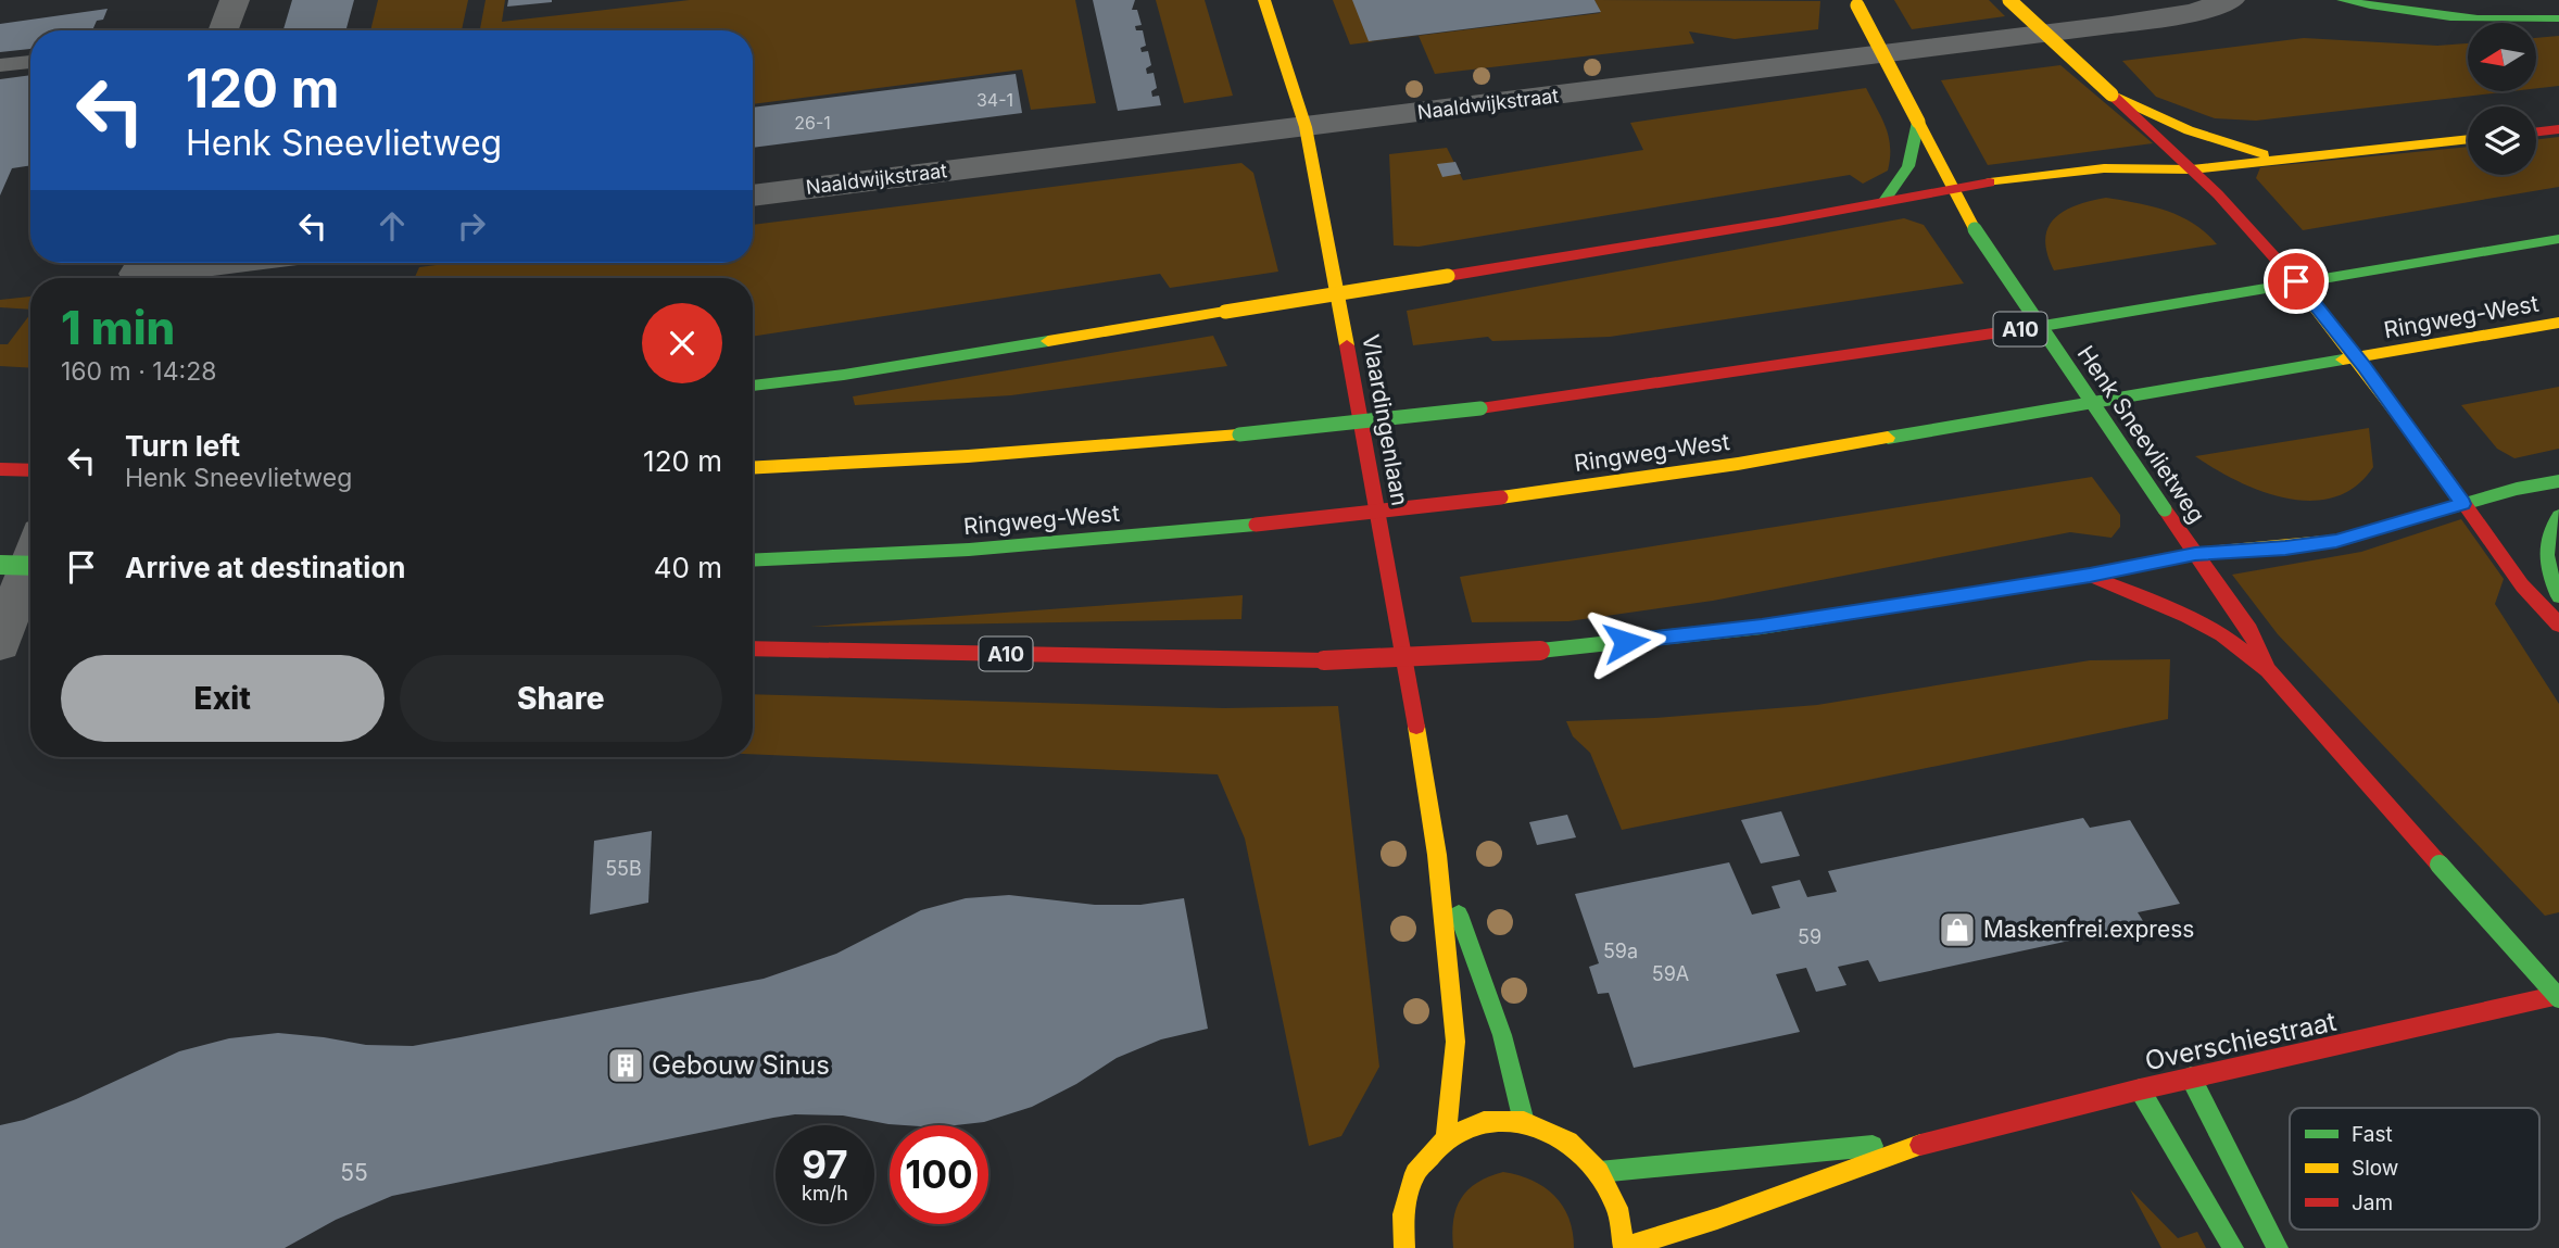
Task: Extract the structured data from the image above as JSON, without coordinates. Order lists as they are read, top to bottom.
{
  "streets": {
    "main road": [
      "Ringweg-West",
      "A10",
      "Vlaardingenlaan",
      "Henk Sneevlietweg",
      "Overschiestraat"
    ],
    "street": ["Naaldwijkstraat"]
  },
  "crossings": [
    ["Naaldwijkstraat", "Vlaardingenlaan"],
    ["A10", "Henk Sneevlietweg"],
    ["Henk Sneevlietweg", "Overschiestraat"]
  ],
  "places": {
    "shop": ["Maskenfrei.express"],
    "building": ["Gebouw Sinus"]
  },
  "house_numbers": [
    "34-1",
    "26-1",
    "55B",
    "59",
    "59a",
    "59A",
    "55"
  ],
  "legend": ["Fast", "Slow", "Jam"],
  "north": "left",
  "page": {
    "turn": ["120 m", "Henk Sneevlietweg"],
    "heading": ["1 min", "160 m · 14:28"],
    "list": [
      {
        "name": "Turn left",
        "note": "Henk Sneevlietweg",
        "value": "120 m"
      },
      {
        "name": "Arrive at destination",
        "value": "40 m"
      }
    ],
    "buttons": ["Exit", "Share"],
    "speed": "97 km/h",
    "limit": "100"
  }
}
